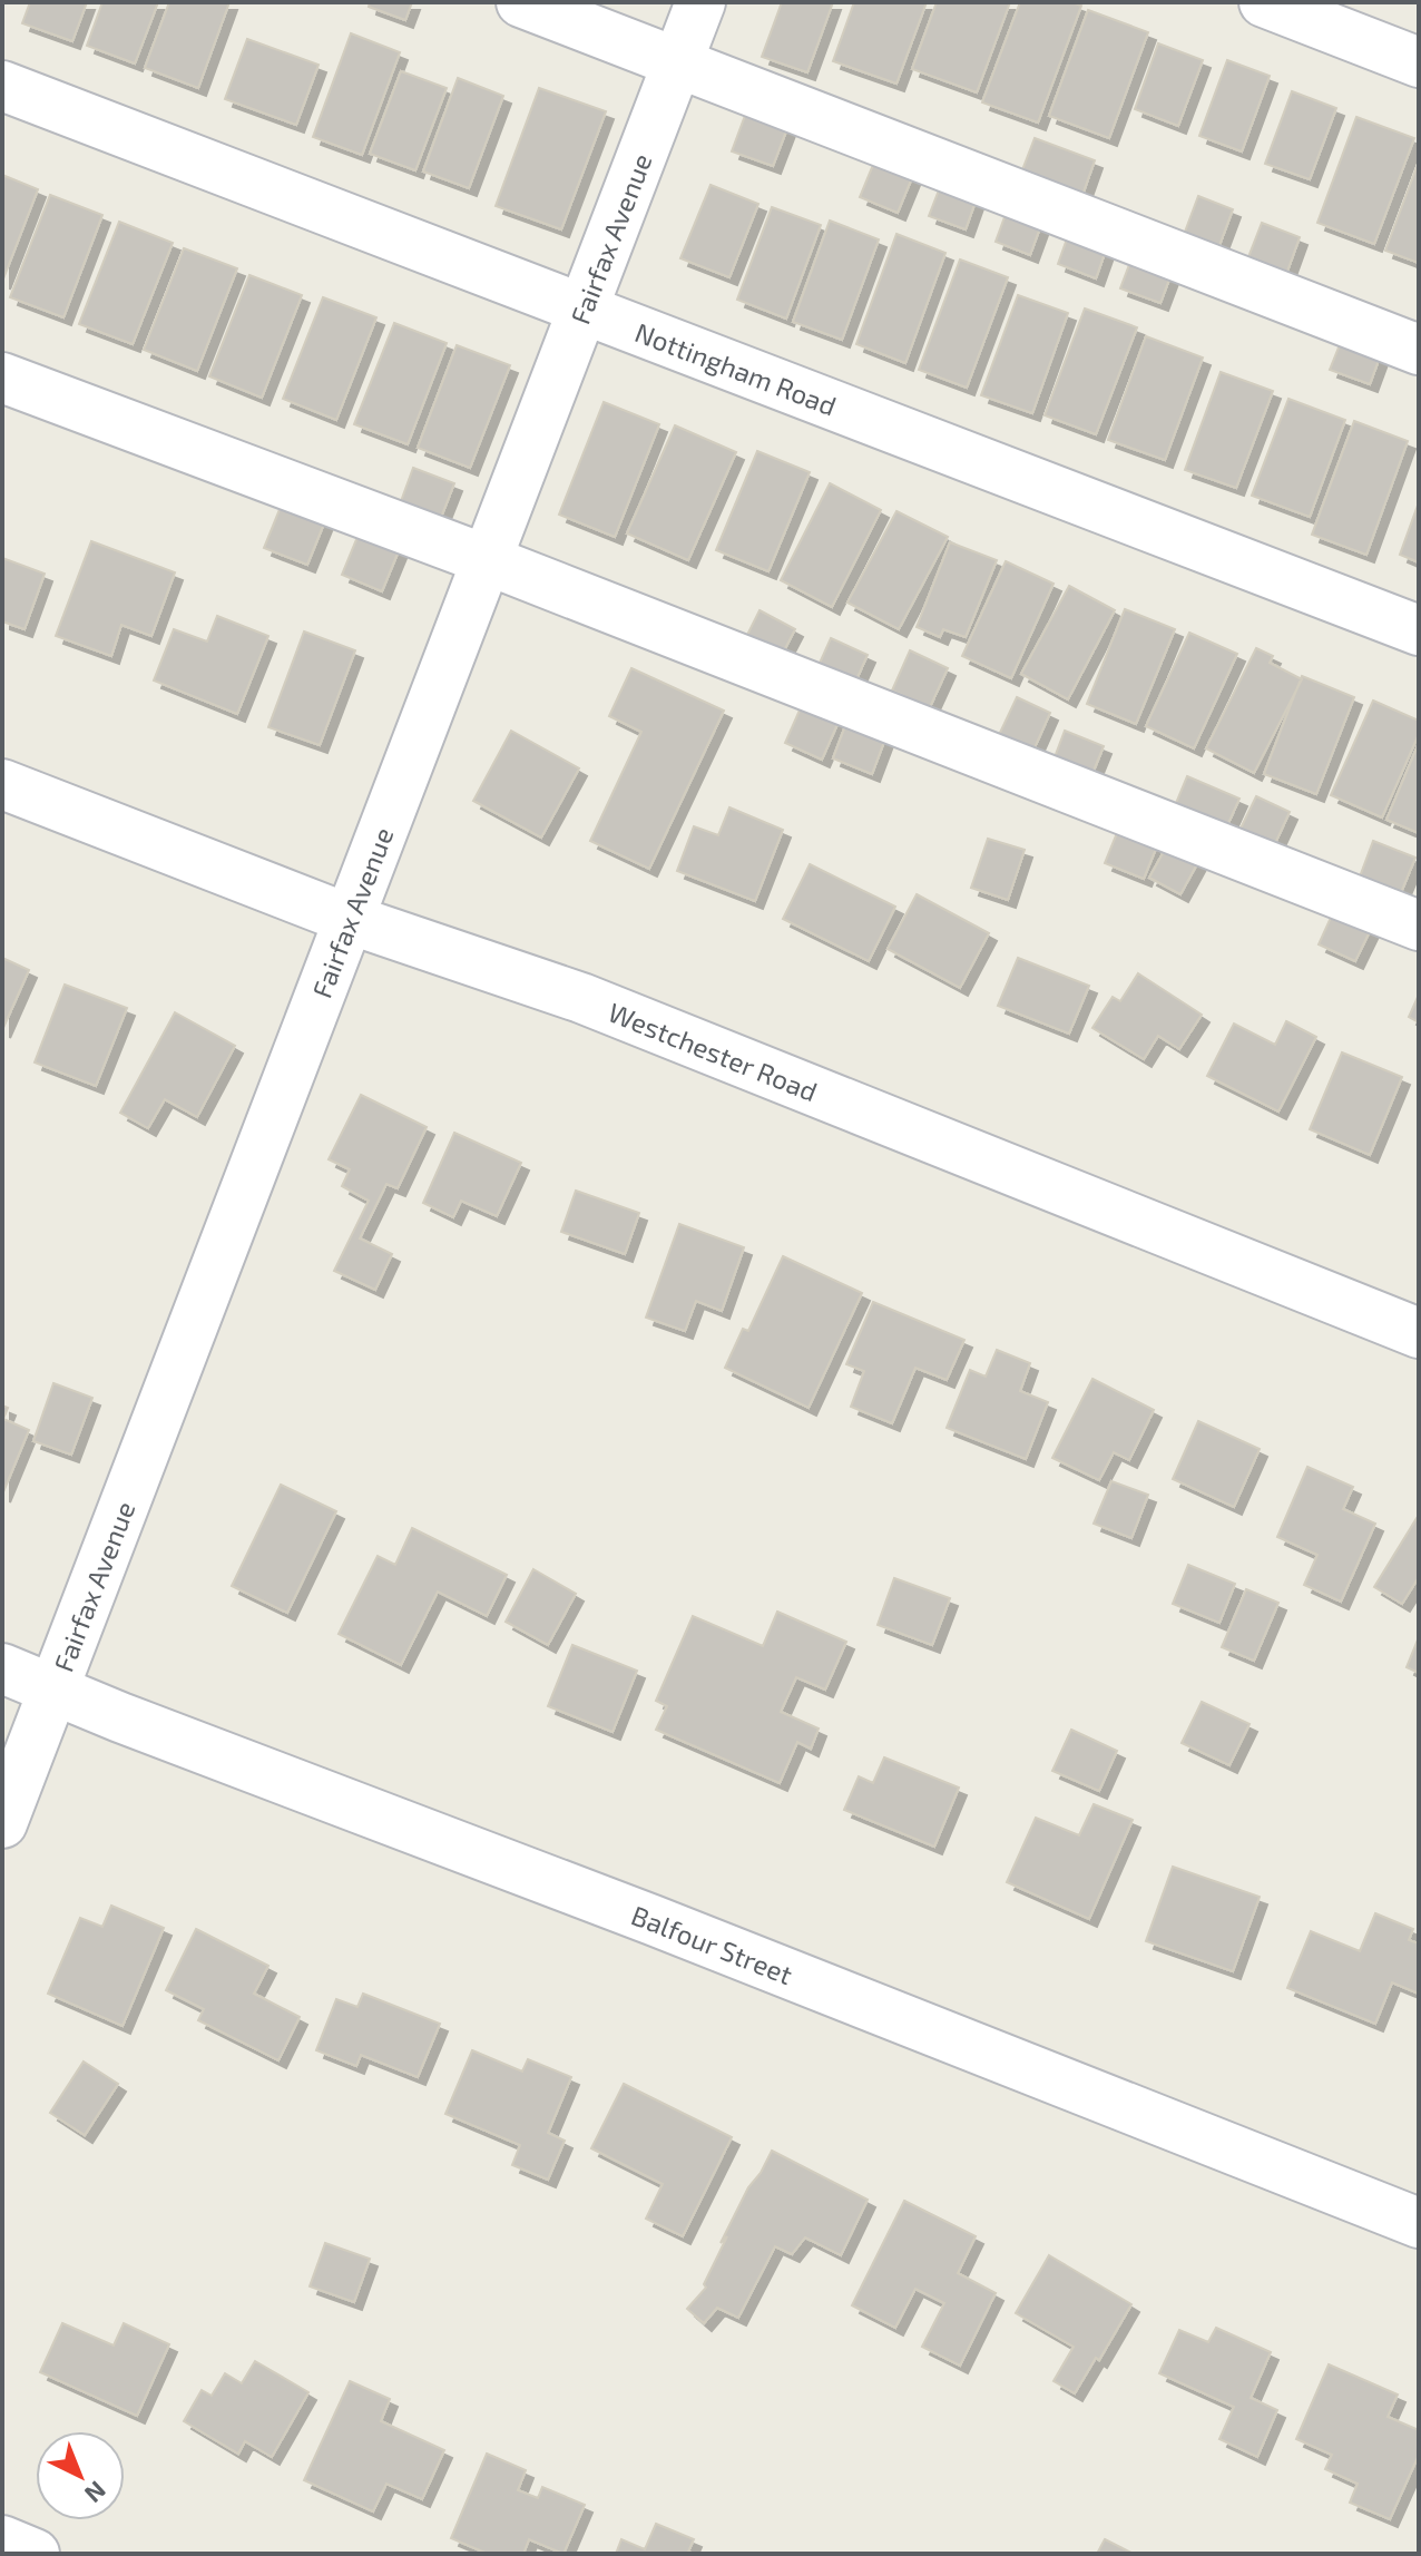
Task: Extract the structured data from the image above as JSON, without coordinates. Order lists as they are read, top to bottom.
{
  "streets": {
    "street": [
      "Fairfax Avenue",
      "Nottingham Road",
      "Westchester Road",
      "Balfour Street"
    ]
  },
  "crossings": [
    ["Fairfax Avenue", "Nottingham Road"],
    ["Fairfax Avenue", "Westchester Road"],
    ["Fairfax Avenue", "Balfour Street"]
  ],
  "north": "bottom right"
}
